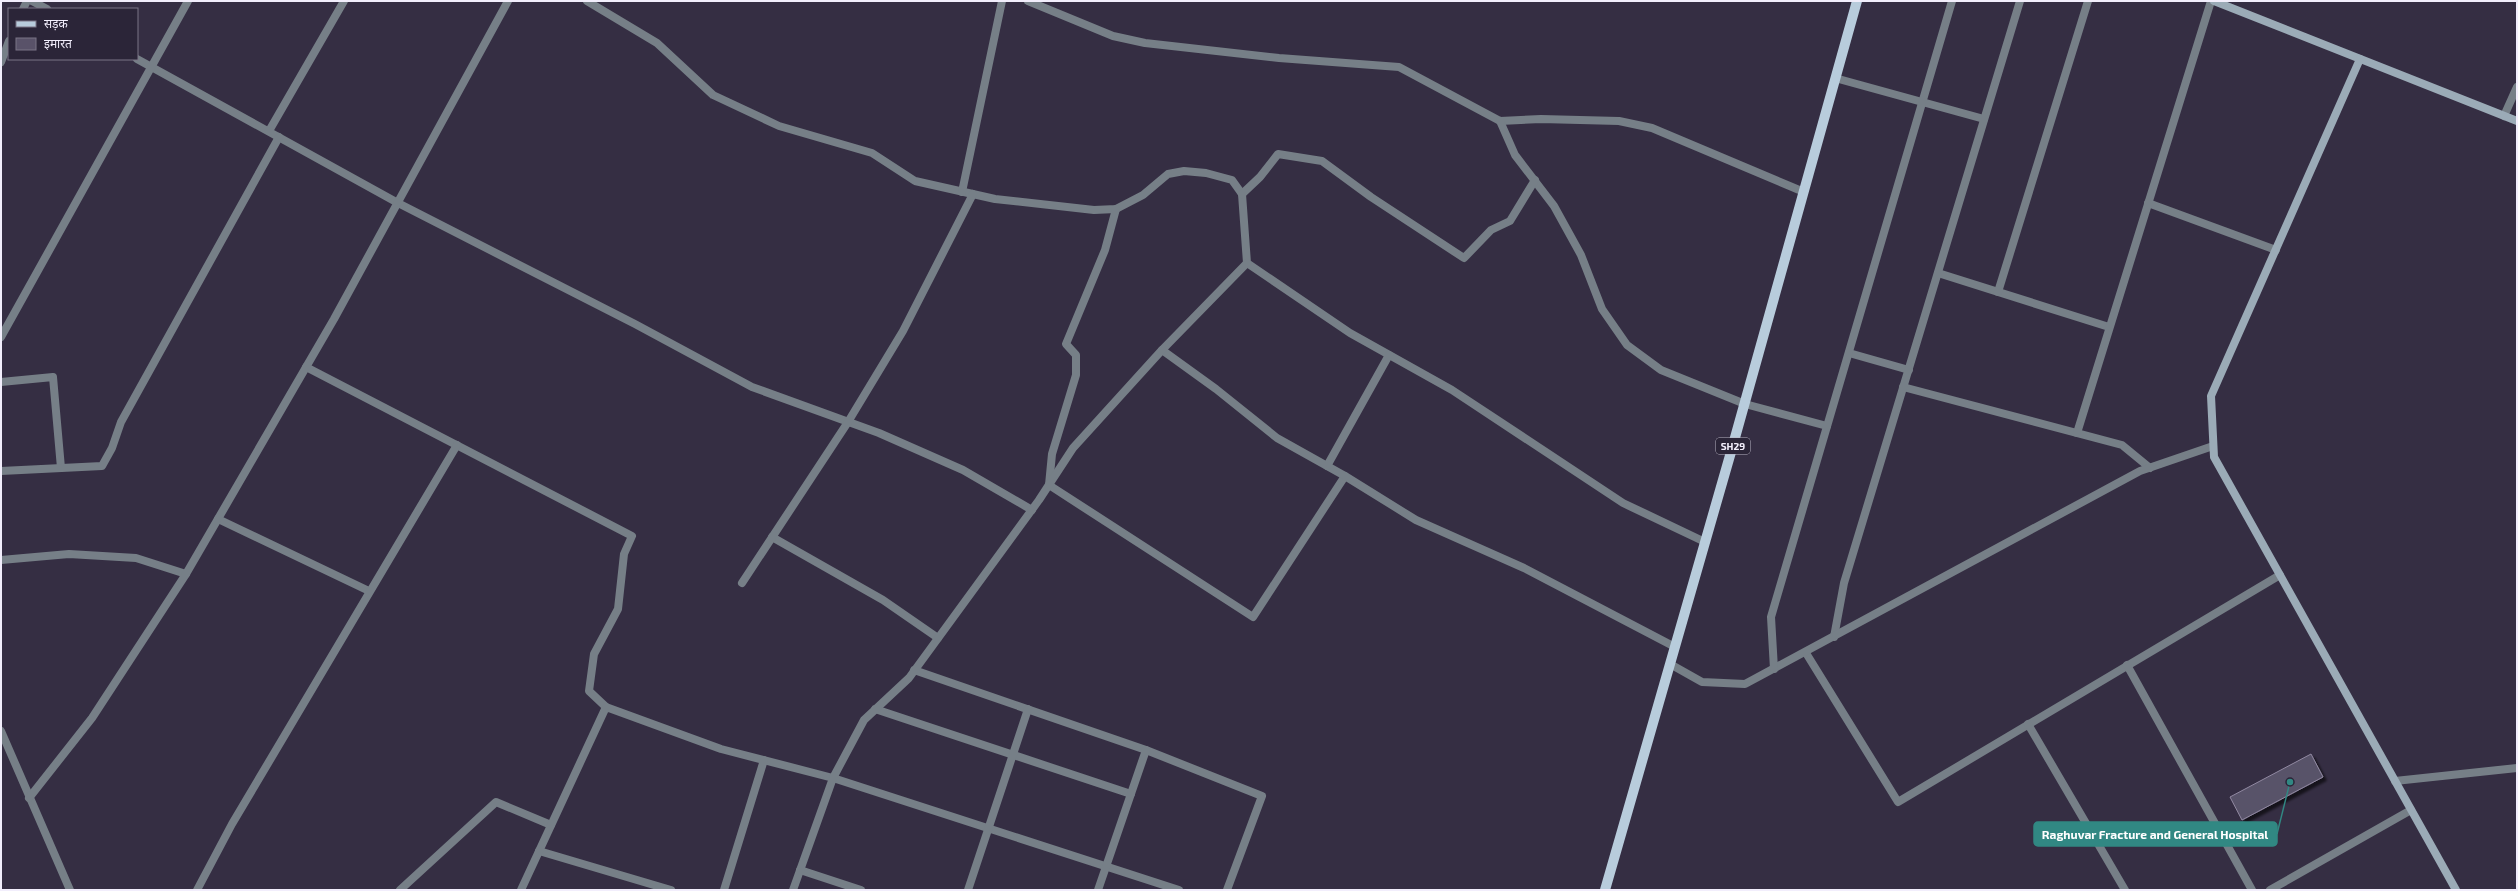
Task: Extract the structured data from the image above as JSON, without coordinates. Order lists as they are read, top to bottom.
{
  "streets": {
    "main road": ["SH29"]
  },
  "places": ["Raghuvar Fracture and General Hospital"],
  "legend": ["सड़क", "इमारत"]
}
